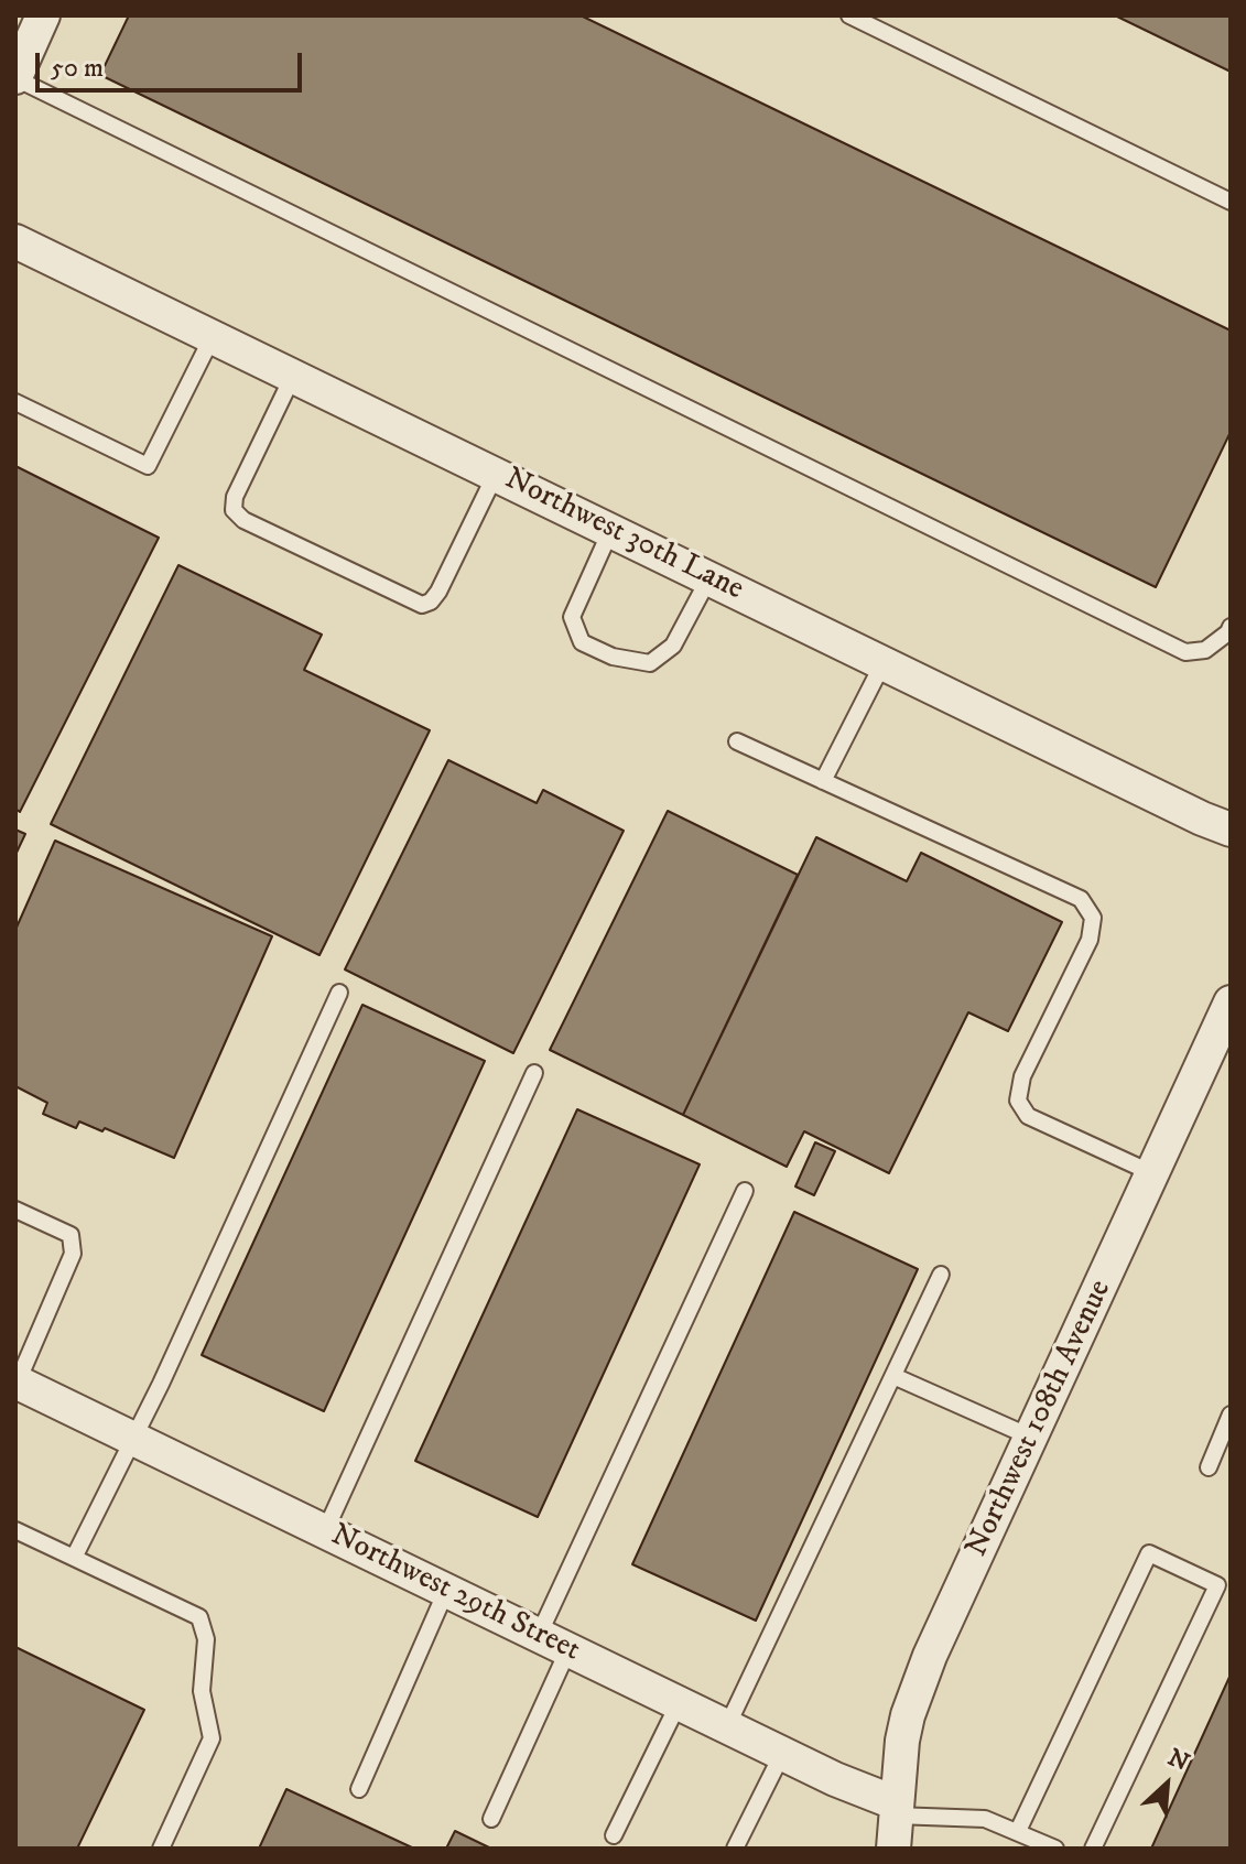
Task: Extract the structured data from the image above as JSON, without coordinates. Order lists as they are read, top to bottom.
{
  "streets": {
    "street": ["Northwest 30th Lane", "Northwest 108th Avenue", "Northwest 29th Street"]
  },
  "crossings": [
    ["Northwest 108th Avenue", "Northwest 29th Street"]
  ],
  "scale_bar": "50 m",
  "north": "top right"
}
